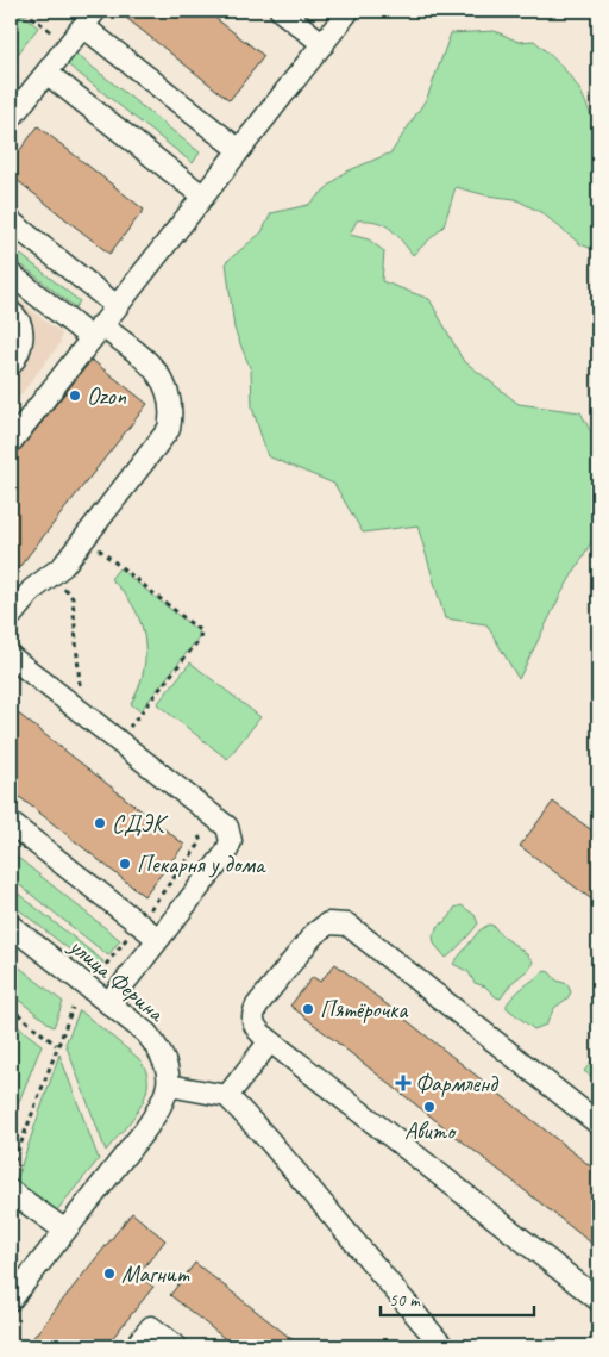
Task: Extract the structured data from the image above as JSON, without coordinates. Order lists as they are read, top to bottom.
{
  "streets": {
    "street": ["улица Ферина"]
  },
  "places": {
    "other": [
      "Ozon",
      "СДЭК",
      "Пекарня у дома",
      "Пятёрочка",
      "Авито",
      "Магнит"
    ],
    "health": ["Фармленд"]
  },
  "scale_bar": "50 m"
}
